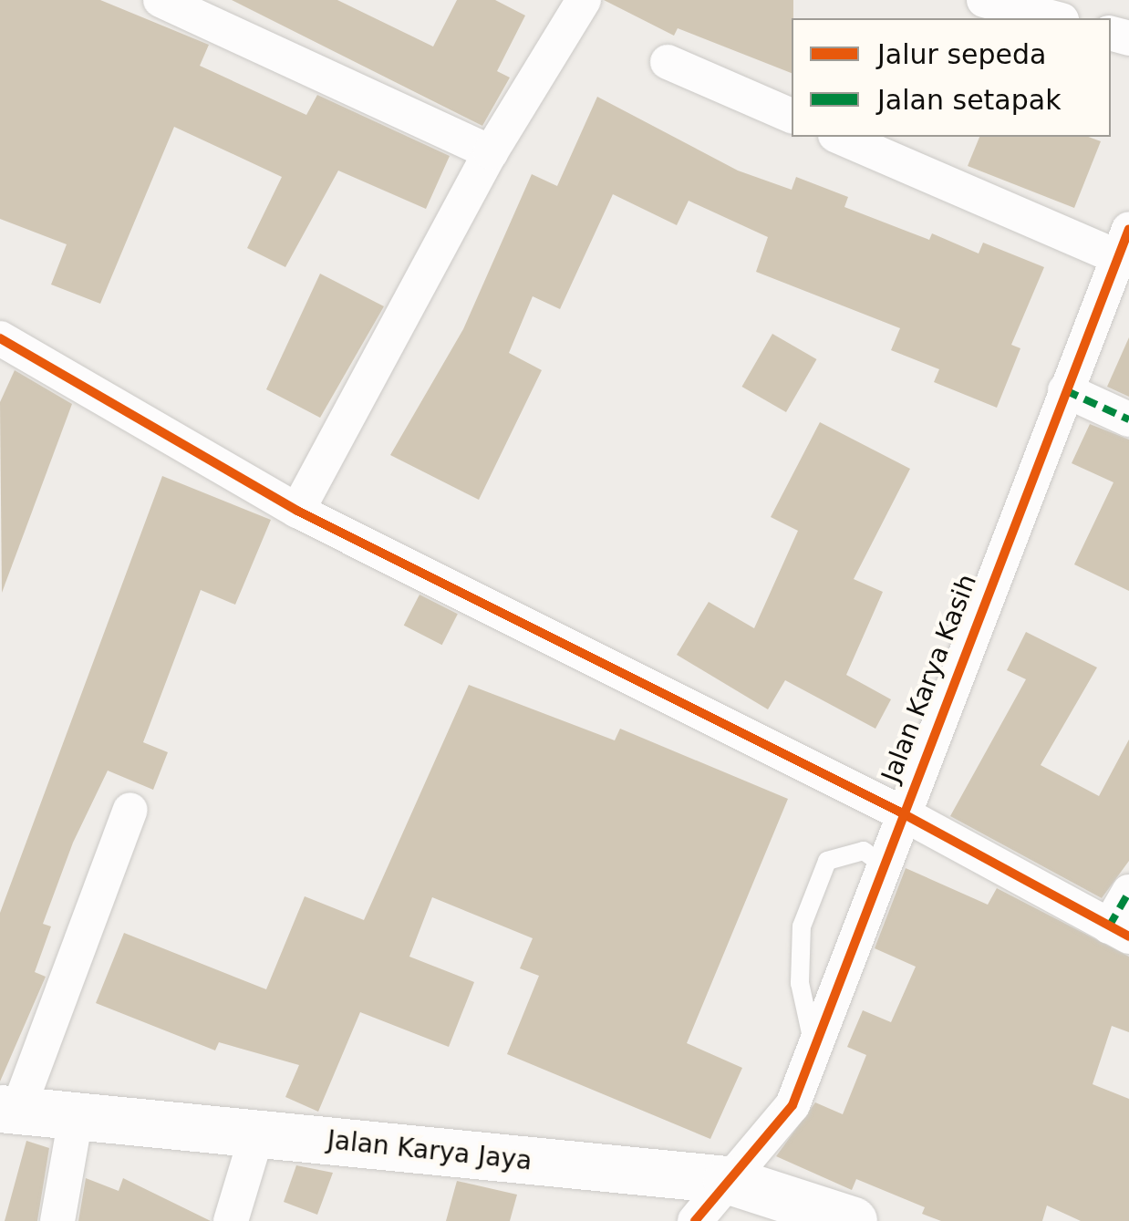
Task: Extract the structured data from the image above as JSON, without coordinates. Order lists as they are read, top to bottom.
{
  "streets": {
    "main road": ["Jalan Karya Jaya"],
    "street": ["Jalan Karya Kasih"]
  },
  "crossings": [
    ["Jalan Karya Kasih", "Jalan Karya Jaya"]
  ],
  "legend": ["Jalur sepeda", "Jalan setapak"]
}
